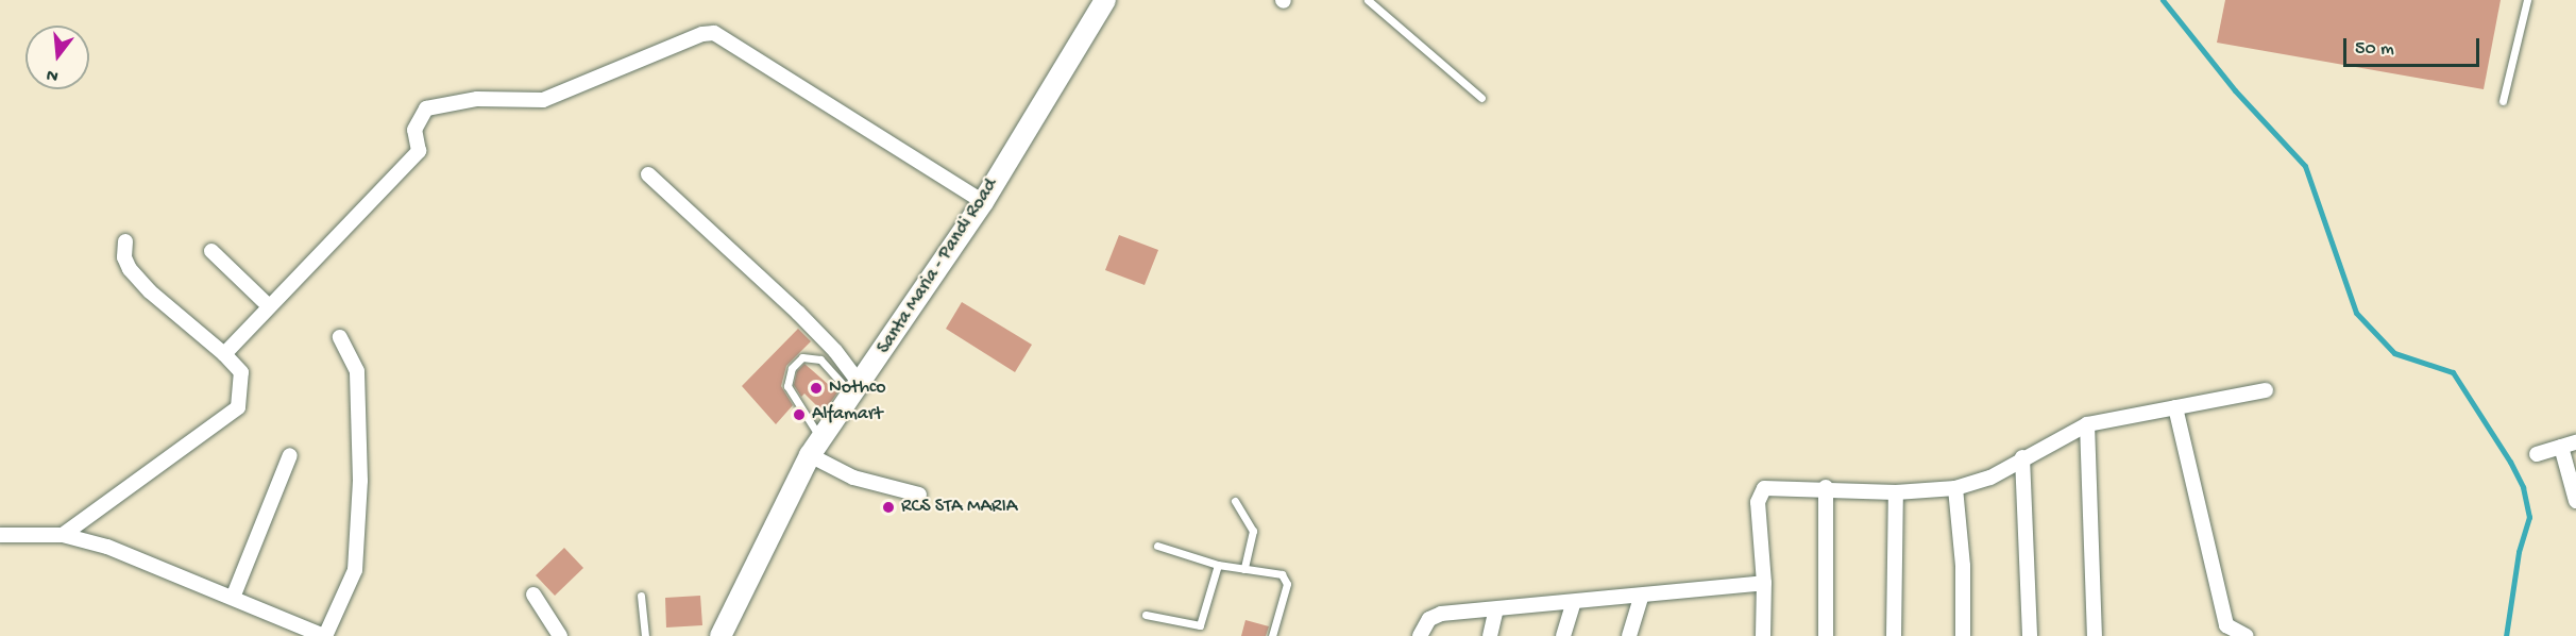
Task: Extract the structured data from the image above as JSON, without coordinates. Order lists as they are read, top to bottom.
{
  "streets": {
    "main road": ["Santa Maria - Pandi Road"]
  },
  "places": ["Nothco", "Alfamart", "RCS STA MARIA"],
  "scale_bar": "50 m",
  "north": "bottom"
}
